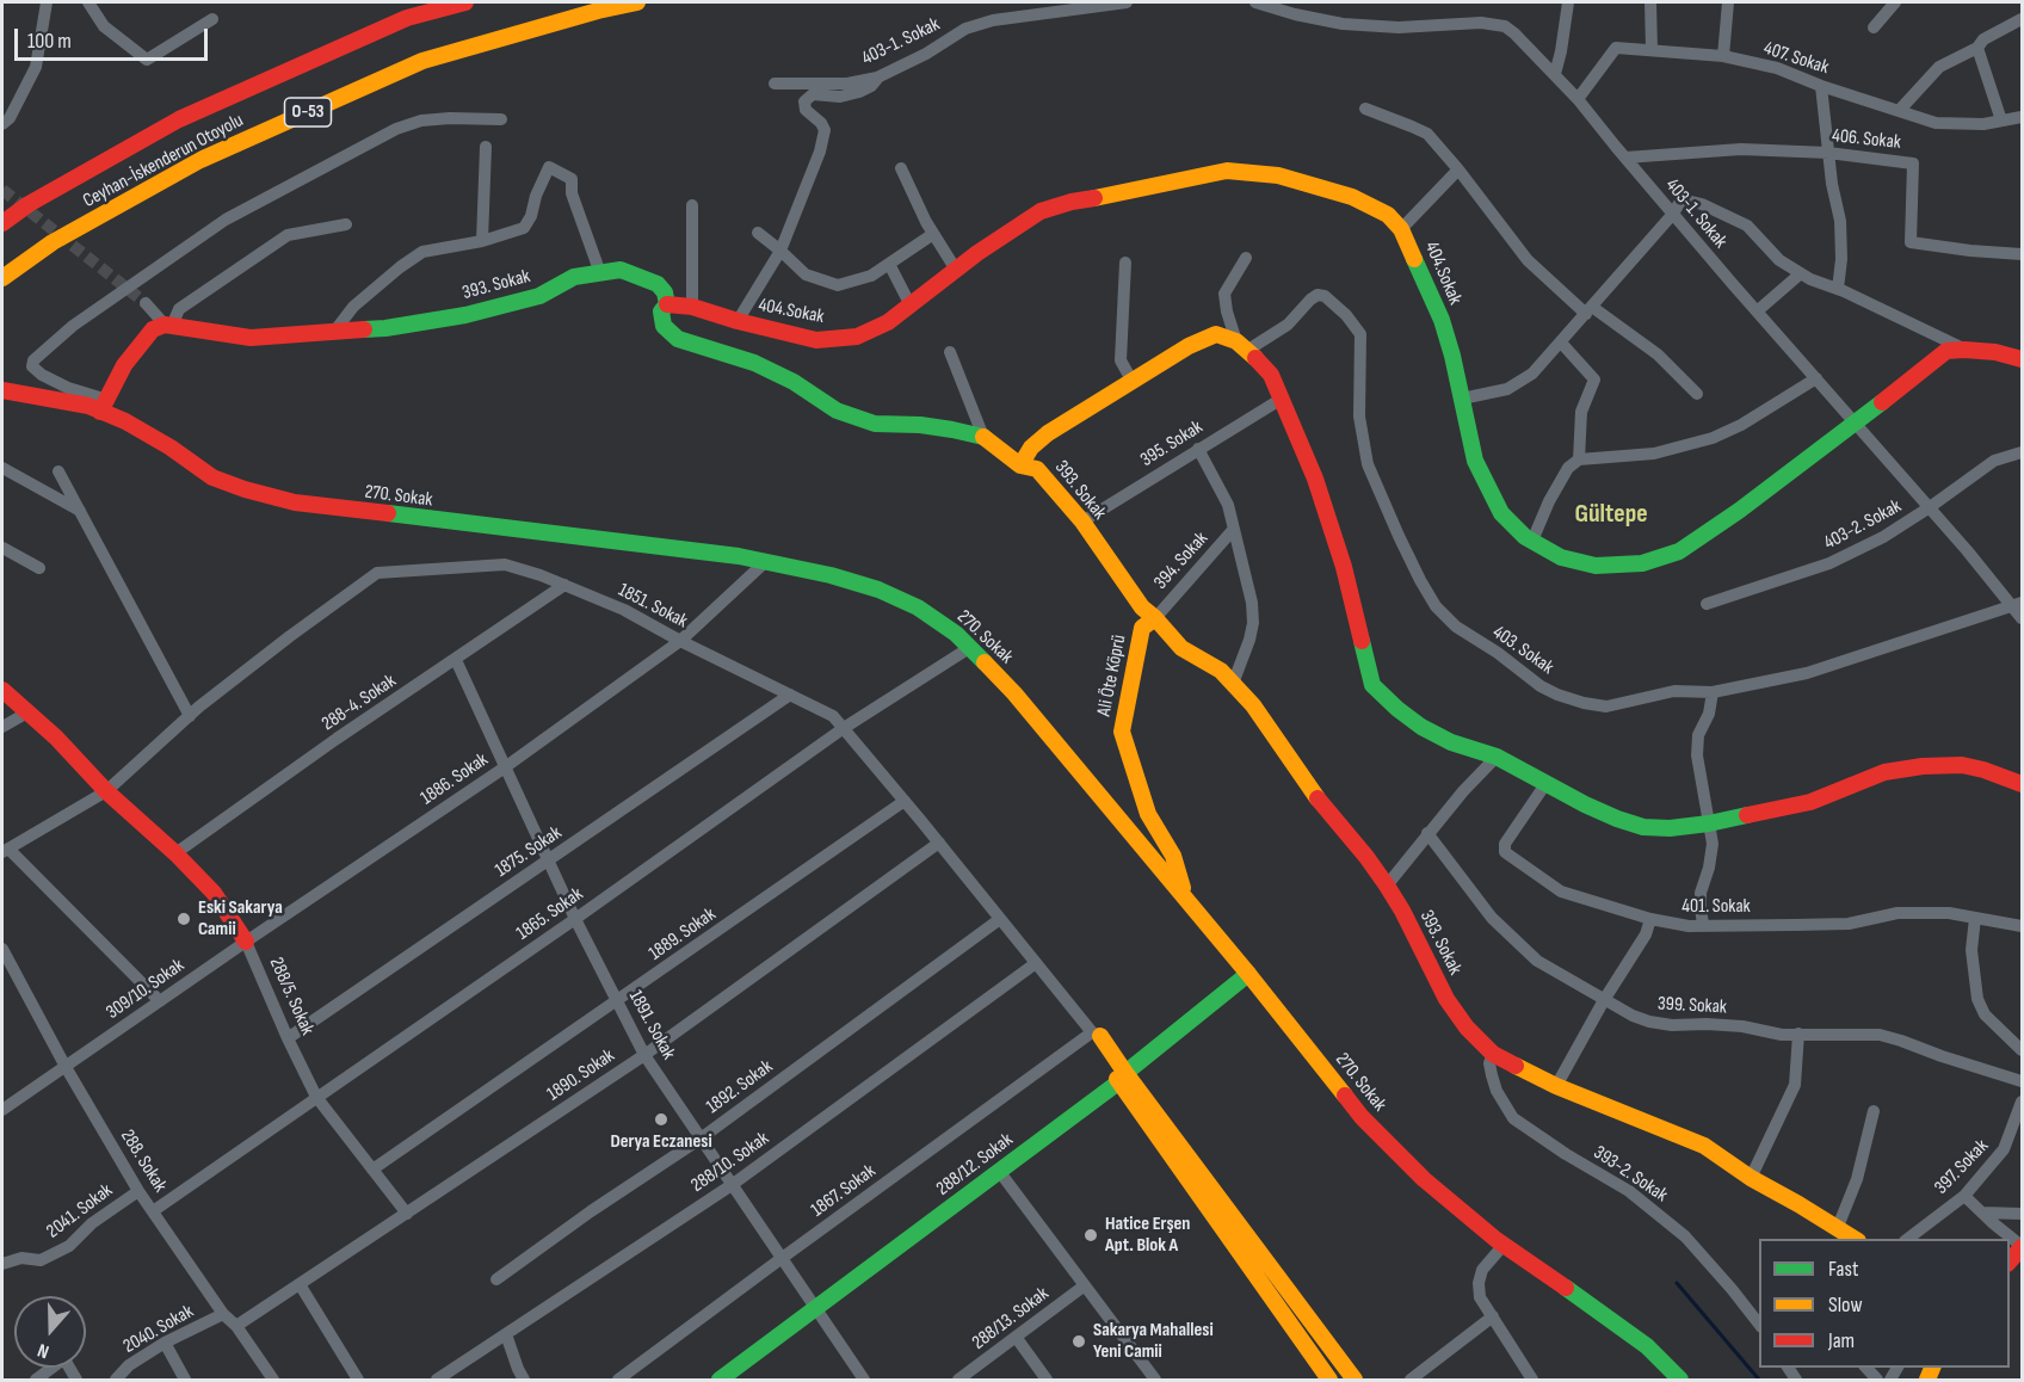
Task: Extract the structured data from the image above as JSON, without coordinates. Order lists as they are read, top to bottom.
{
  "streets": {
    "main road": [
      "O-53",
      "Ceyhan-İskenderun Otoyolu",
      "404.Sokak",
      "393. Sokak",
      "270. Sokak",
      "Ali Öte Köprü",
      "288/5. Sokak",
      "288/12. Sokak"
    ],
    "street": [
      "403-1. Sokak",
      "407. Sokak",
      "406. Sokak",
      "395. Sokak",
      "403-2. Sokak",
      "394. Sokak",
      "1851. Sokak",
      "403. Sokak",
      "288-4. Sokak",
      "1886. Sokak",
      "1875. Sokak",
      "401. Sokak",
      "1865. Sokak",
      "1889. Sokak",
      "309/10. Sokak",
      "399. Sokak",
      "1891. Sokak",
      "1890. Sokak",
      "1892. Sokak",
      "288. Sokak",
      "288/10. Sokak",
      "397. Sokak",
      "393-2. Sokak",
      "1867. Sokak",
      "2041. Sokak",
      "288/13. Sokak",
      "2040. Sokak"
    ]
  },
  "crossings": [
    ["403-1. Sokak", "407. Sokak"],
    ["403-1. Sokak", "406. Sokak"],
    ["403-1. Sokak", "404.Sokak"],
    ["403-1. Sokak", "403-2. Sokak"],
    ["403-1. Sokak", "403. Sokak"],
    ["404.Sokak", "393. Sokak"],
    ["393. Sokak", "395. Sokak"],
    ["393. Sokak", "394. Sokak"],
    ["393. Sokak", "Ali Öte Köprü"],
    ["393. Sokak", "393-2. Sokak"],
    ["395. Sokak", "394. Sokak"],
    ["270. Sokak", "Ali Öte Köprü"],
    ["270. Sokak", "1886. Sokak"],
    ["270. Sokak", "1865. Sokak"],
    ["270. Sokak", "288/12. Sokak"],
    ["394. Sokak", "Ali Öte Köprü"],
    ["1851. Sokak", "288-4. Sokak"],
    ["1851. Sokak", "1886. Sokak"],
    ["1851. Sokak", "1875. Sokak"],
    ["1851. Sokak", "1865. Sokak"],
    ["1851. Sokak", "1889. Sokak"],
    ["1851. Sokak", "288/5. Sokak"],
    ["1851. Sokak", "1890. Sokak"],
    ["1851. Sokak", "1892. Sokak"],
    ["1851. Sokak", "288/10. Sokak"],
    ["1851. Sokak", "1867. Sokak"],
    ["288-4. Sokak", "288/5. Sokak"],
    ["288-4. Sokak", "1891. Sokak"],
    ["1886. Sokak", "309/10. Sokak"],
    ["1886. Sokak", "288/5. Sokak"],
    ["1886. Sokak", "1891. Sokak"],
    ["1875. Sokak", "288/5. Sokak"],
    ["1875. Sokak", "1891. Sokak"],
    ["1865. Sokak", "288/5. Sokak"],
    ["1865. Sokak", "1891. Sokak"],
    ["1865. Sokak", "288. Sokak"],
    ["1889. Sokak", "288/5. Sokak"],
    ["1889. Sokak", "1891. Sokak"],
    ["309/10. Sokak", "288/5. Sokak"],
    ["309/10. Sokak", "288. Sokak"],
    ["288/5. Sokak", "1890. Sokak"],
    ["1891. Sokak", "1890. Sokak"],
    ["1891. Sokak", "1892. Sokak"],
    ["1891. Sokak", "288/10. Sokak"],
    ["1891. Sokak", "288/12. Sokak"],
    ["1891. Sokak", "1867. Sokak"],
    ["1890. Sokak", "288. Sokak"],
    ["288. Sokak", "2041. Sokak"],
    ["288. Sokak", "2040. Sokak"]
  ],
  "districts": ["Gültepe"],
  "places": [
    "Eski Sakarya Camii",
    "Derya Eczanesi",
    "Hatice Erşen Apt. Blok A",
    "Sakarya Mahallesi Yeni Camii"
  ],
  "legend": ["Fast", "Slow", "Jam"],
  "scale_bar": "100 m",
  "north": "bottom"
}
